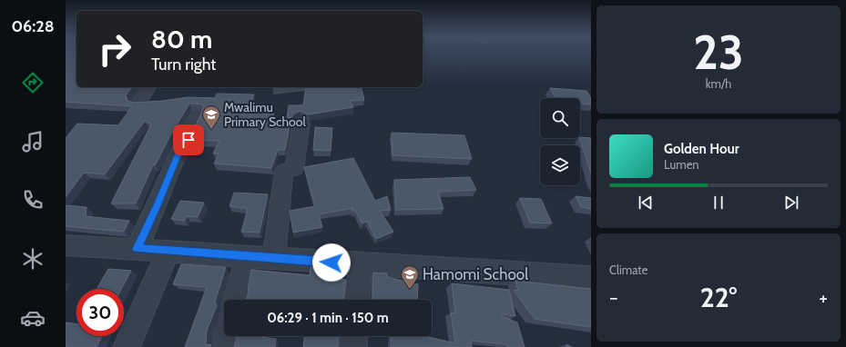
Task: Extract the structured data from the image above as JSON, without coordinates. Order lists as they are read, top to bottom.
{
  "places": {
    "school or university": ["Mwalimu Primary School", "Hamomi School"]
  },
  "page": {
    "tabs": "06:28",
    "tile": [
      ["23", "km/h"],
      "Climate"
    ],
    "turn": ["80 m", "Turn right"],
    "song": ["Golden Hour", "Lumen"],
    "heat": ["−", "22°", "+"],
    "limit": "30",
    "trip": "06:29 · 1 min · 150 m"
  }
}
